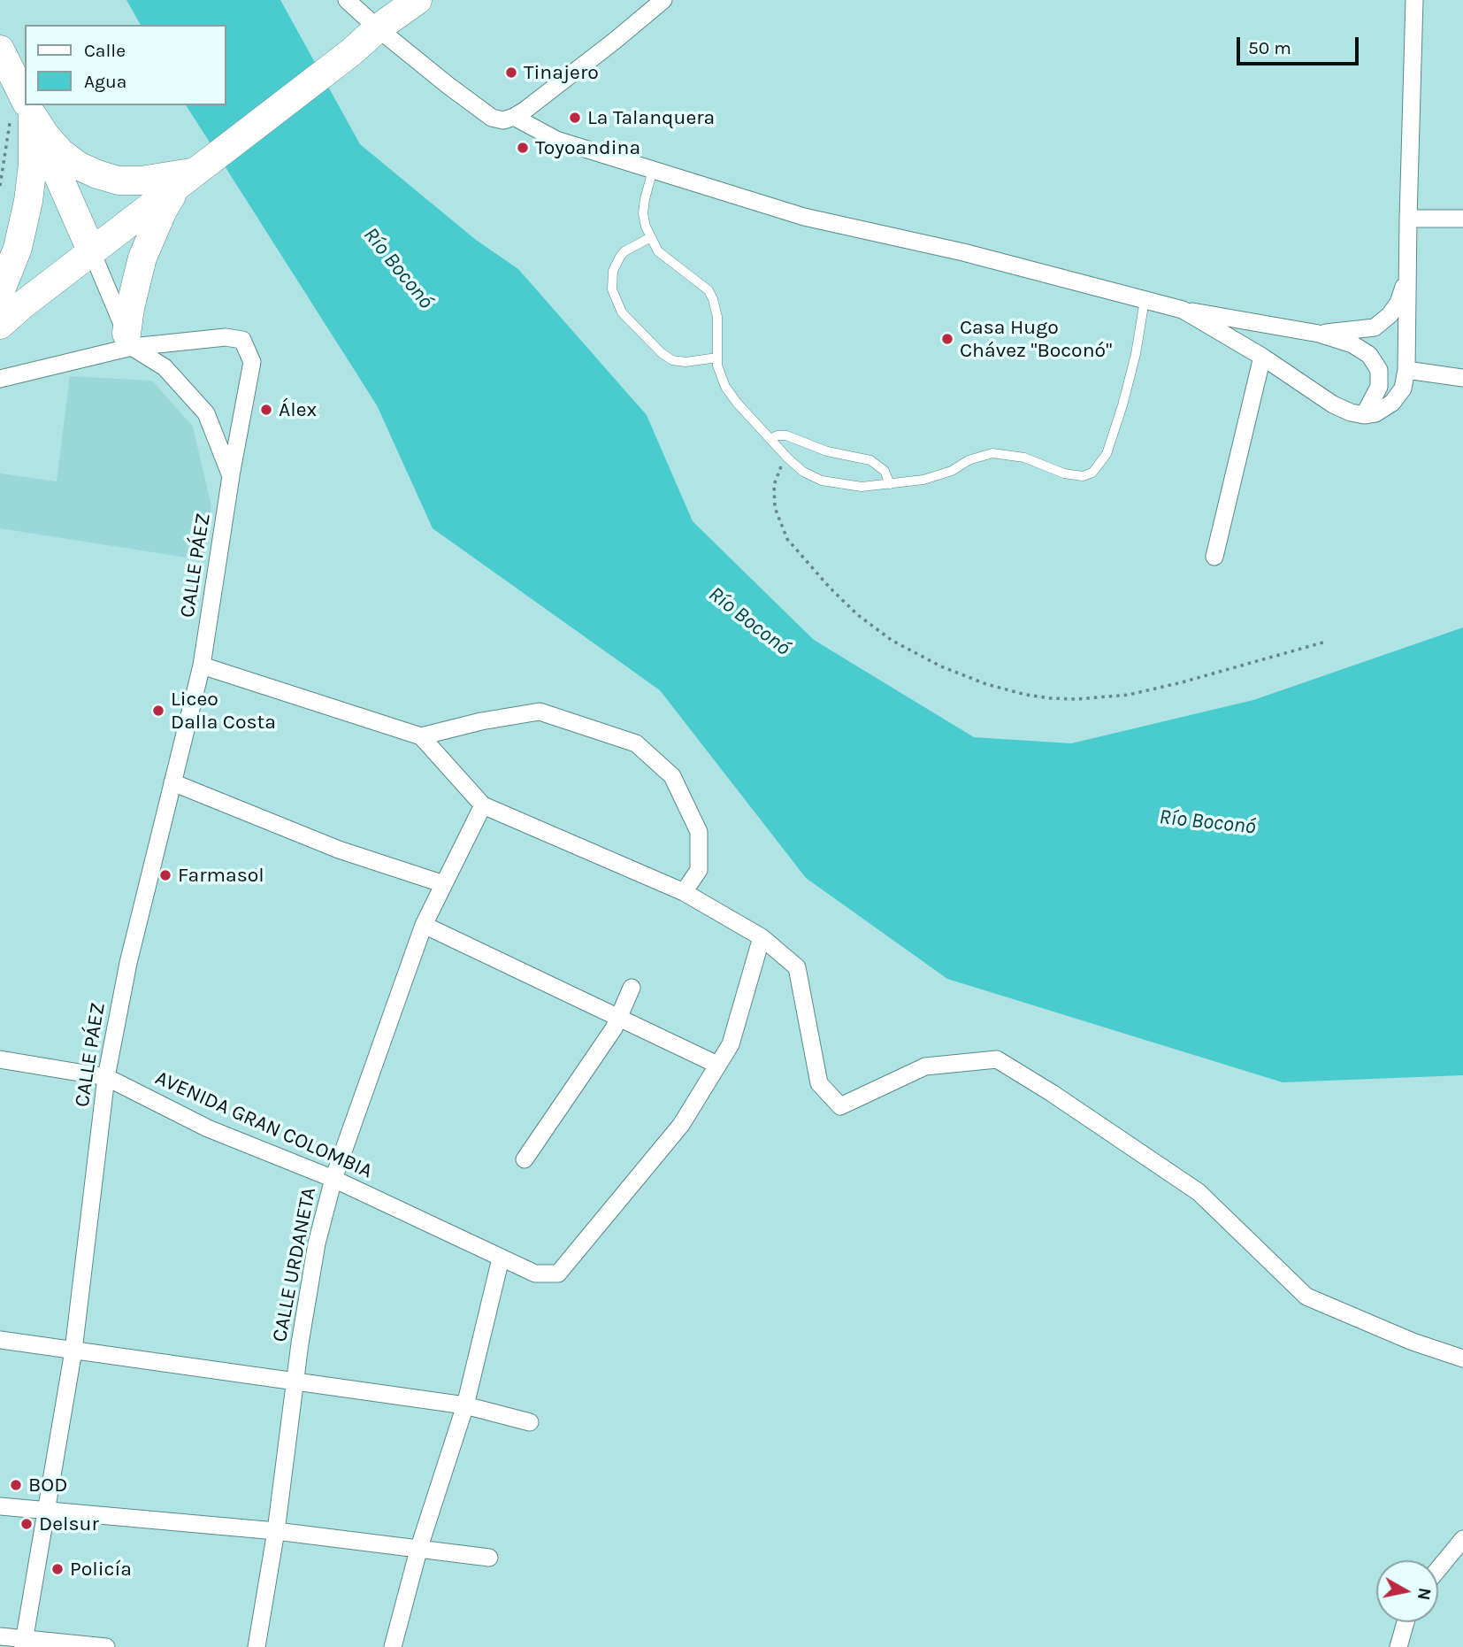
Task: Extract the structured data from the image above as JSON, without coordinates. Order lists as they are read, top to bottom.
{
  "streets": {
    "street": ["CALLE PÁEZ", "AVENIDA GRAN COLOMBIA", "CALLE URDANETA"]
  },
  "crossings": [
    ["CALLE PÁEZ", "AVENIDA GRAN COLOMBIA"],
    ["AVENIDA GRAN COLOMBIA", "CALLE URDANETA"]
  ],
  "water": ["Río Boconó"],
  "places": [
    "Tinajero",
    "La Talanquera",
    "Toyoandina",
    "Casa Hugo Chávez \"Boconó\"",
    "Álex",
    "Liceo Dalla Costa",
    "Farmasol",
    "BOD",
    "Delsur",
    "Policía"
  ],
  "legend": ["Calle", "Agua"],
  "scale_bar": "50 m",
  "north": "right"
}
